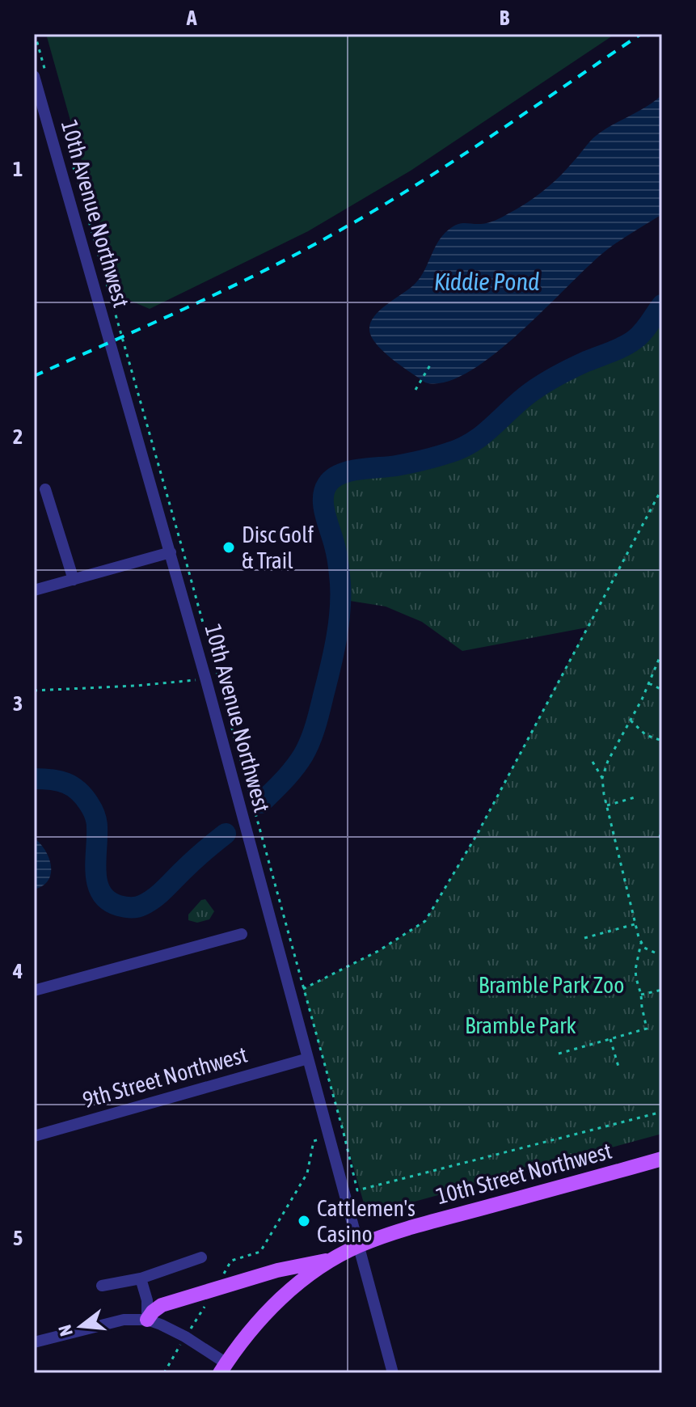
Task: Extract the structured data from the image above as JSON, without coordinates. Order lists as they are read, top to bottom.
{
  "streets": {
    "main road": ["10th Street Northwest"],
    "street": ["10th Avenue Northwest", "9th Street Northwest"]
  },
  "crossings": [
    ["10th Avenue Northwest", "9th Street Northwest"],
    ["10th Avenue Northwest", "10th Street Northwest"]
  ],
  "water": ["Kiddie Pond"],
  "parks": ["Bramble Park Zoo", "Bramble Park"],
  "places": ["Disc Golf & Trail", "Cattlemen's Casino"],
  "north": "left",
  "grid": {
    "columns": ["A", "B"],
    "rows": [
      "1",
      "2",
      "3",
      "4",
      "5"
    ]
  }
}
